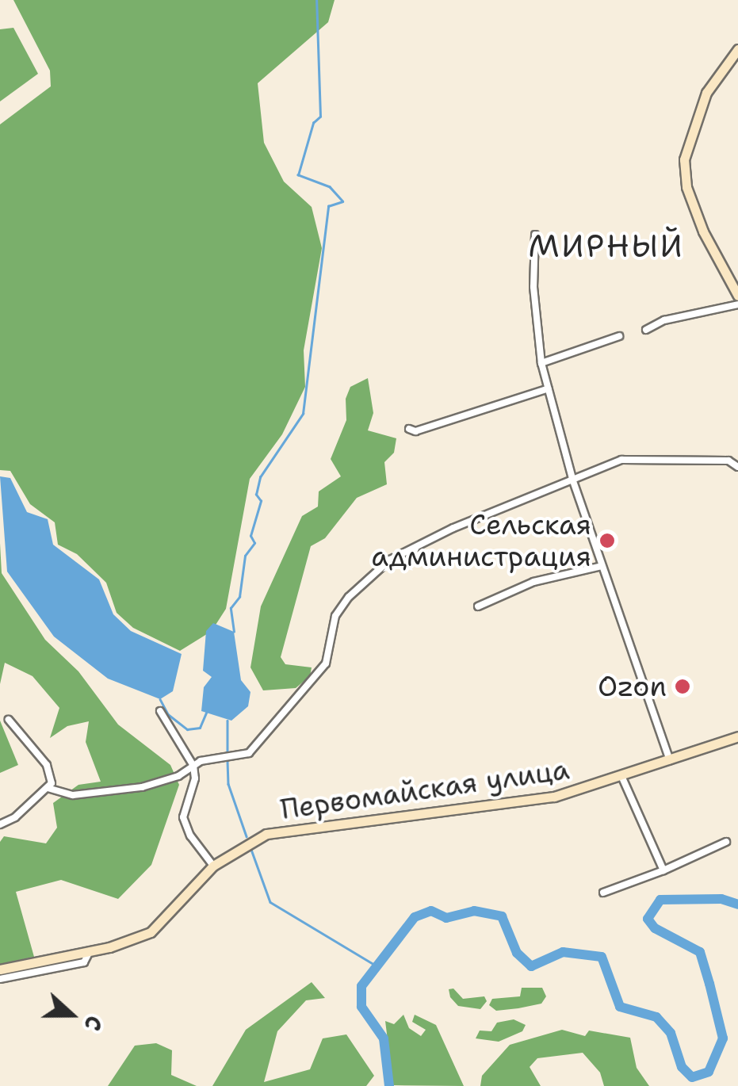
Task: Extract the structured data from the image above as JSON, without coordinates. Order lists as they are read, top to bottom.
{
  "streets": {
    "street": ["Первомайская улица"]
  },
  "districts": ["МИРНЫЙ"],
  "places": ["Сельская администрация", "Ozon"],
  "north": "right"
}
